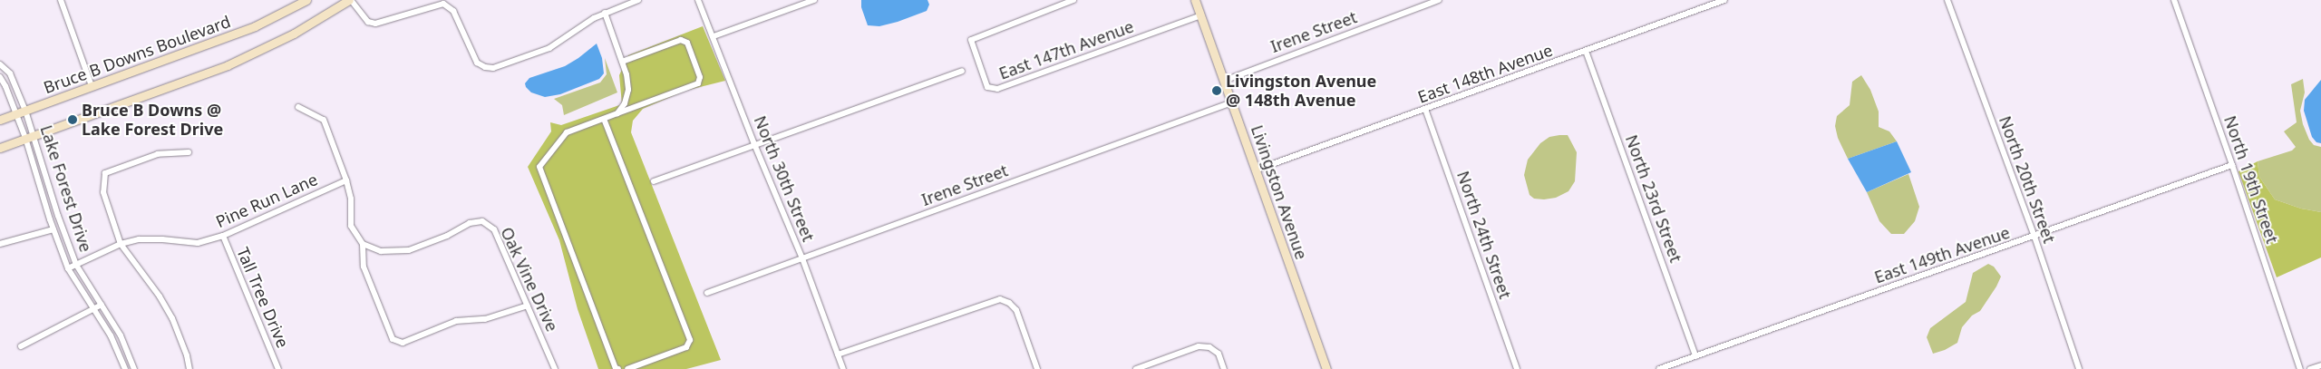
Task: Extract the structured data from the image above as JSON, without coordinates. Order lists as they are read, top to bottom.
{
  "streets": {
    "main road": ["Bruce B Downs Boulevard", "Livingston Avenue"],
    "street": [
      "Irene Street",
      "East 147th Avenue",
      "East 148th Avenue",
      "North 30th Street",
      "North 20th Street",
      "North 19th Street",
      "Lake Forest Drive",
      "North 23rd Street",
      "Pine Run Lane",
      "North 24th Street",
      "East 149th Avenue",
      "Oak Vine Drive",
      "Tall Tree Drive"
    ]
  },
  "crossings": [
    ["Irene Street", "North 30th Street"],
    ["Irene Street", "Livingston Avenue"],
    ["East 147th Avenue", "Livingston Avenue"],
    ["Bruce B Downs Boulevard", "Lake Forest Drive"],
    ["East 148th Avenue", "Livingston Avenue"],
    ["East 148th Avenue", "North 23rd Street"],
    ["East 148th Avenue", "North 24th Street"],
    ["North 20th Street", "East 149th Avenue"],
    ["North 19th Street", "East 149th Avenue"],
    ["Lake Forest Drive", "Pine Run Lane"],
    ["North 23rd Street", "East 149th Avenue"],
    ["Pine Run Lane", "Tall Tree Drive"]
  ],
  "places": ["Livingston Avenue @ 148th Avenue", "Bruce B Downs @ Lake Forest Drive"]
}
